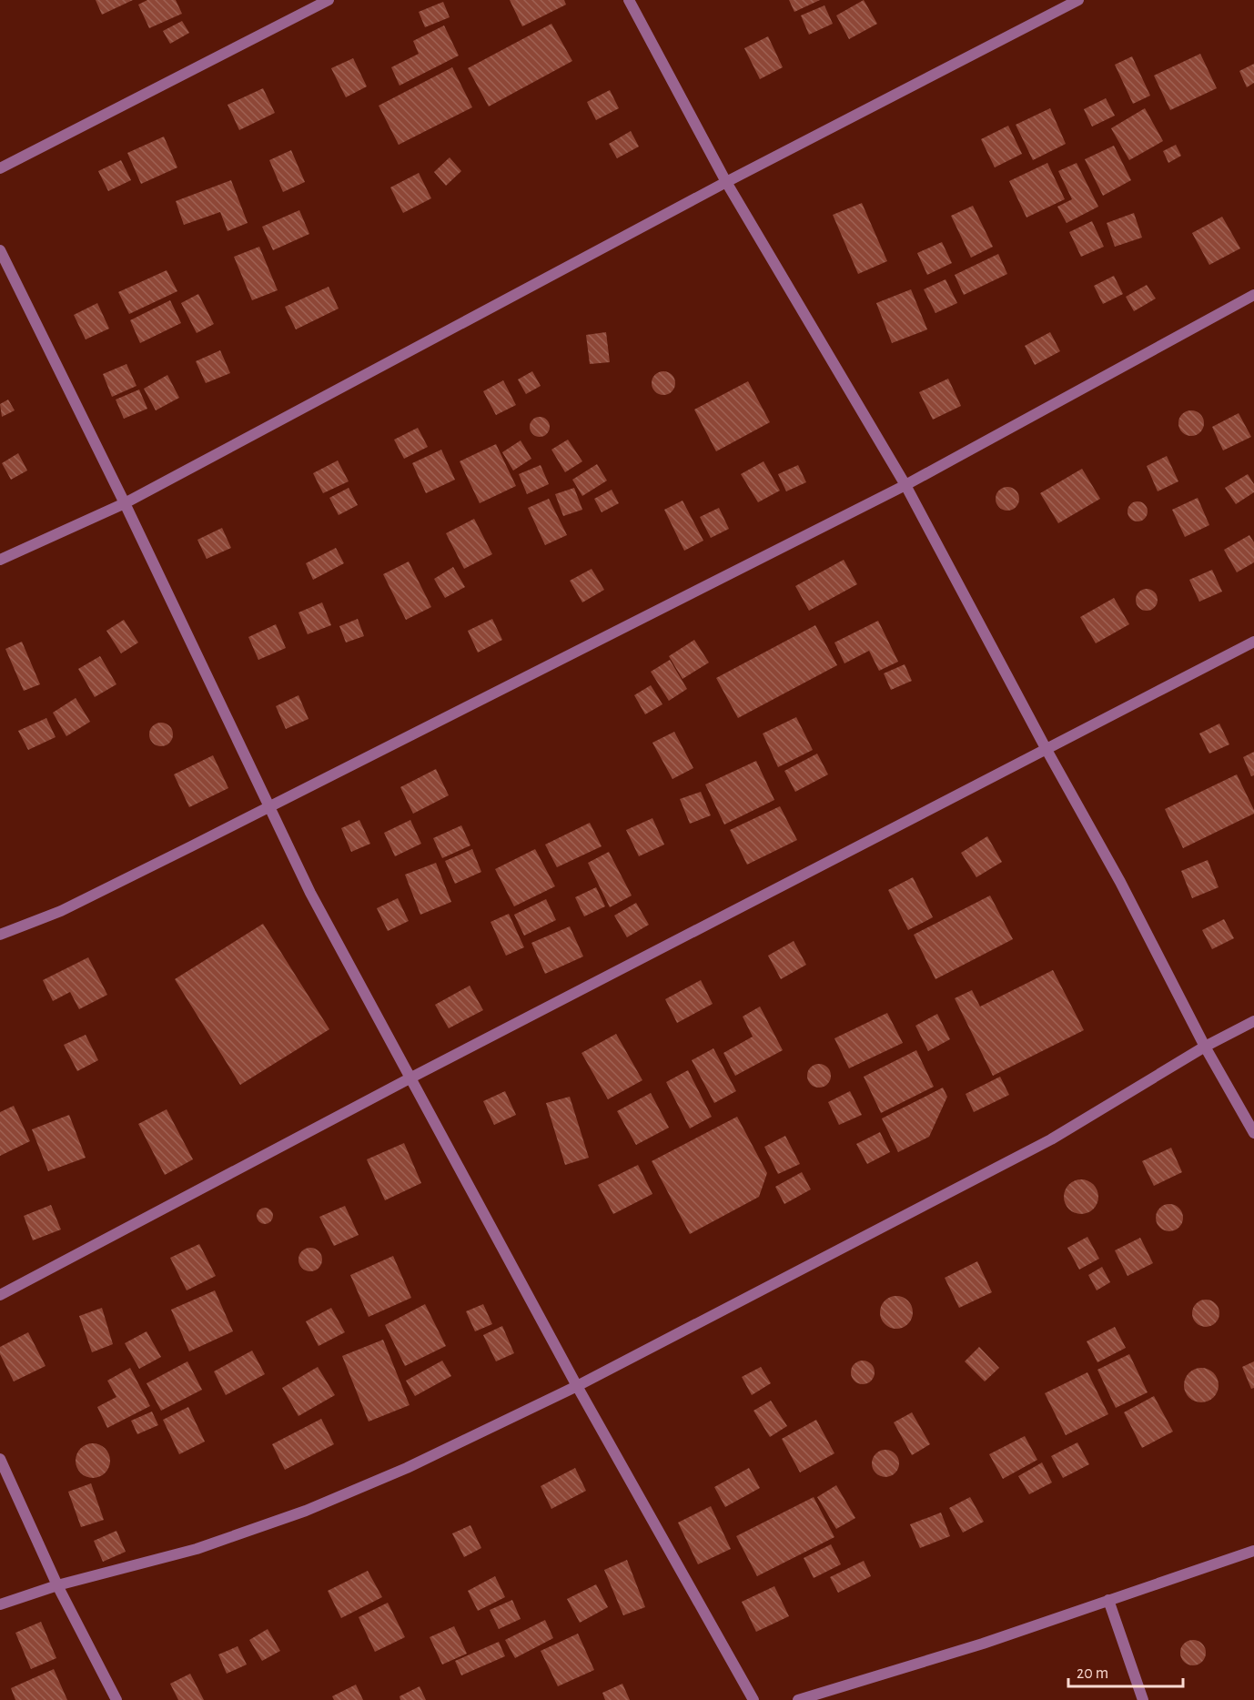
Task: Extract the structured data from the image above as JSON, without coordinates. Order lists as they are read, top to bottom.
{
  "scale_bar": "20 m"
}
